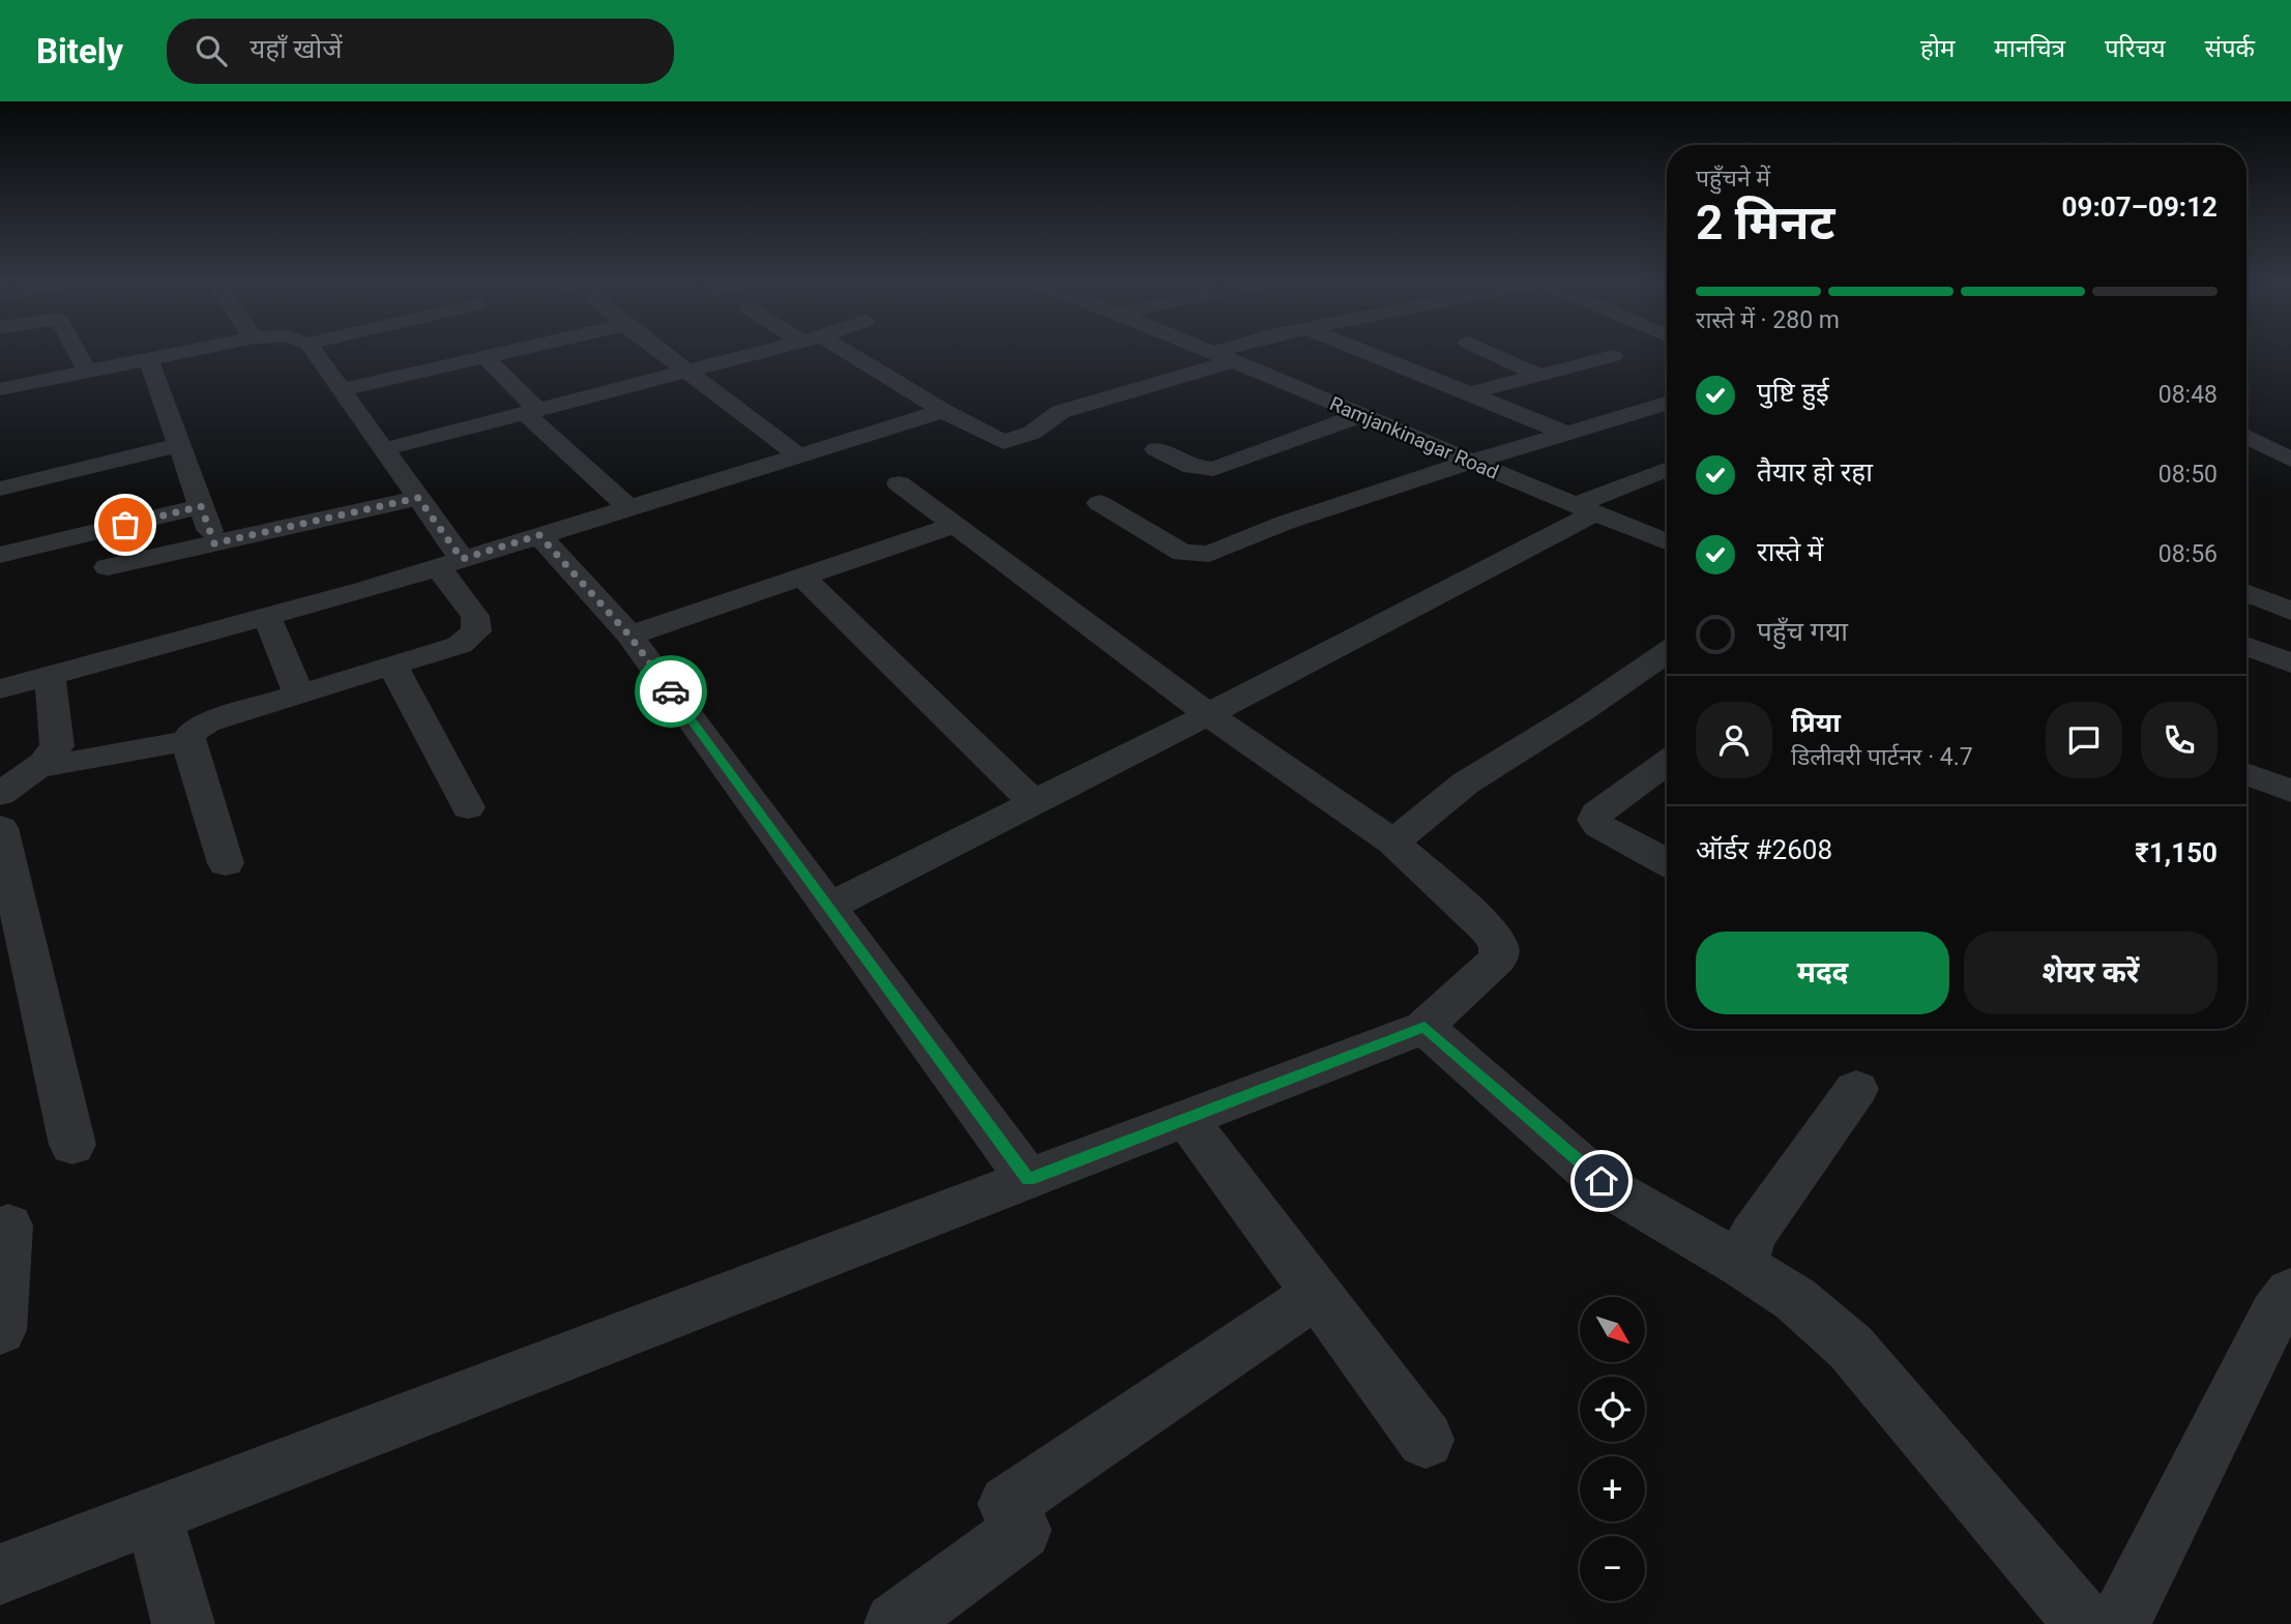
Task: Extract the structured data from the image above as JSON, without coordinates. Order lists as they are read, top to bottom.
{
  "streets": {
    "street": ["Ramjankinagar Road"]
  },
  "north": "bottom right",
  "page": {
    "header": "Bitely",
    "search": "यहाँ खोजें",
    "nav": [
      "होम",
      "मानचित्र",
      "परिचय",
      "संपर्क"
    ],
    "heading": ["2 मिनट", "पहुँचने में", "09:07–09:12"],
    "panel": [
      "प्रिया",
      "डिलीवरी पार्टनर · 4.7",
      "ऑर्डर #2608",
      "₹1,150"
    ],
    "bar": "रास्ते में · 280 m",
    "list": [
      ["पुष्टि हुई", "08:48"],
      ["तैयार हो रहा", "08:50"],
      ["रास्ते में", "08:56"],
      "पहुँच गया"
    ],
    "buttons": ["मदद", "शेयर करें"],
    "map_buttons": ["+", "−"]
  }
}
